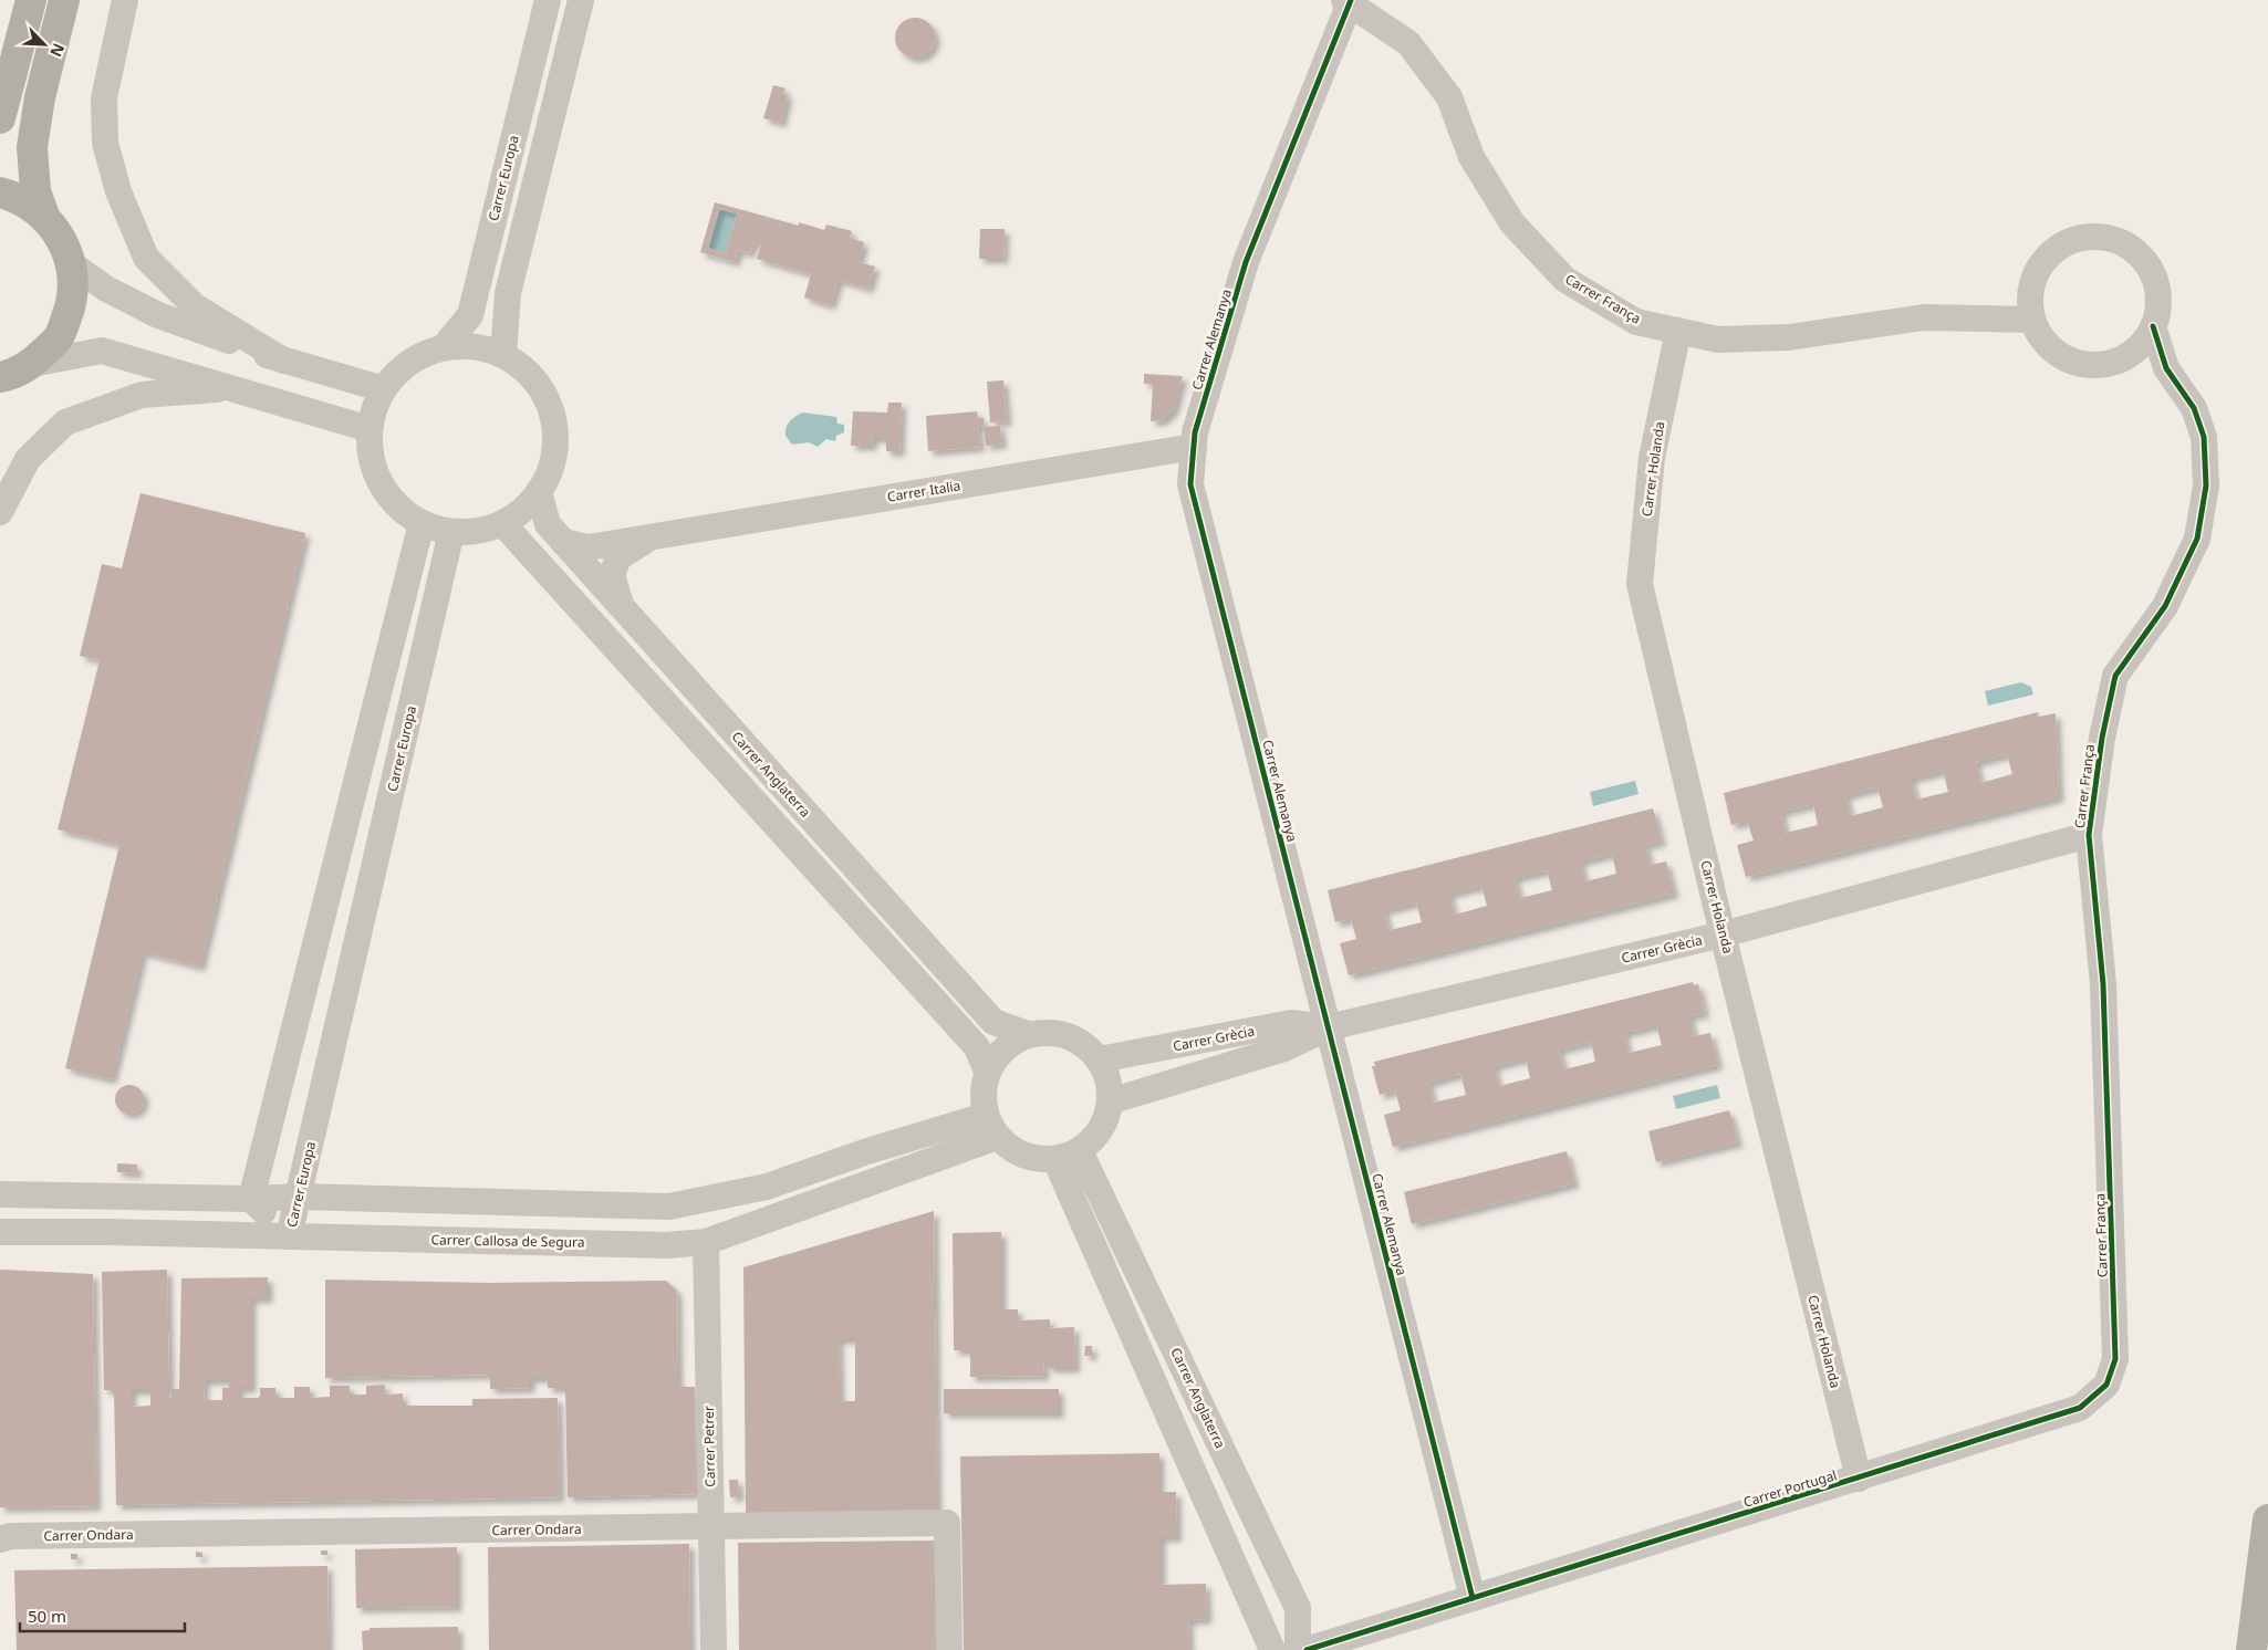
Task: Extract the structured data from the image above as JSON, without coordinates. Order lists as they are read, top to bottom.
{
  "streets": {
    "street": [
      "Carrer Europa",
      "Carrer França",
      "Carrer Alemanya",
      "Carrer Holanda",
      "Carrer Italia",
      "Carrer Anglaterra",
      "Carrer Grècia",
      "Carrer Callosa de Segura",
      "Carrer Petrer",
      "Carrer Portugal",
      "Carrer Ondara"
    ]
  },
  "crossings": [
    ["Carrer Europa", "Carrer Anglaterra"],
    ["Carrer Europa", "Carrer Callosa de Segura"],
    ["Carrer França", "Carrer Alemanya"],
    ["Carrer França", "Carrer Holanda"],
    ["Carrer França", "Carrer Grècia"],
    ["Carrer França", "Carrer Portugal"],
    ["Carrer Alemanya", "Carrer Italia"],
    ["Carrer Alemanya", "Carrer Grècia"],
    ["Carrer Alemanya", "Carrer Portugal"],
    ["Carrer Holanda", "Carrer Grècia"],
    ["Carrer Holanda", "Carrer Portugal"],
    ["Carrer Italia", "Carrer Anglaterra"],
    ["Carrer Anglaterra", "Carrer Grècia"],
    ["Carrer Anglaterra", "Carrer Callosa de Segura"],
    ["Carrer Grècia", "Carrer Callosa de Segura"],
    ["Carrer Callosa de Segura", "Carrer Petrer"],
    ["Carrer Petrer", "Carrer Ondara"]
  ],
  "scale_bar": "50 m",
  "north": "bottom right"
}
